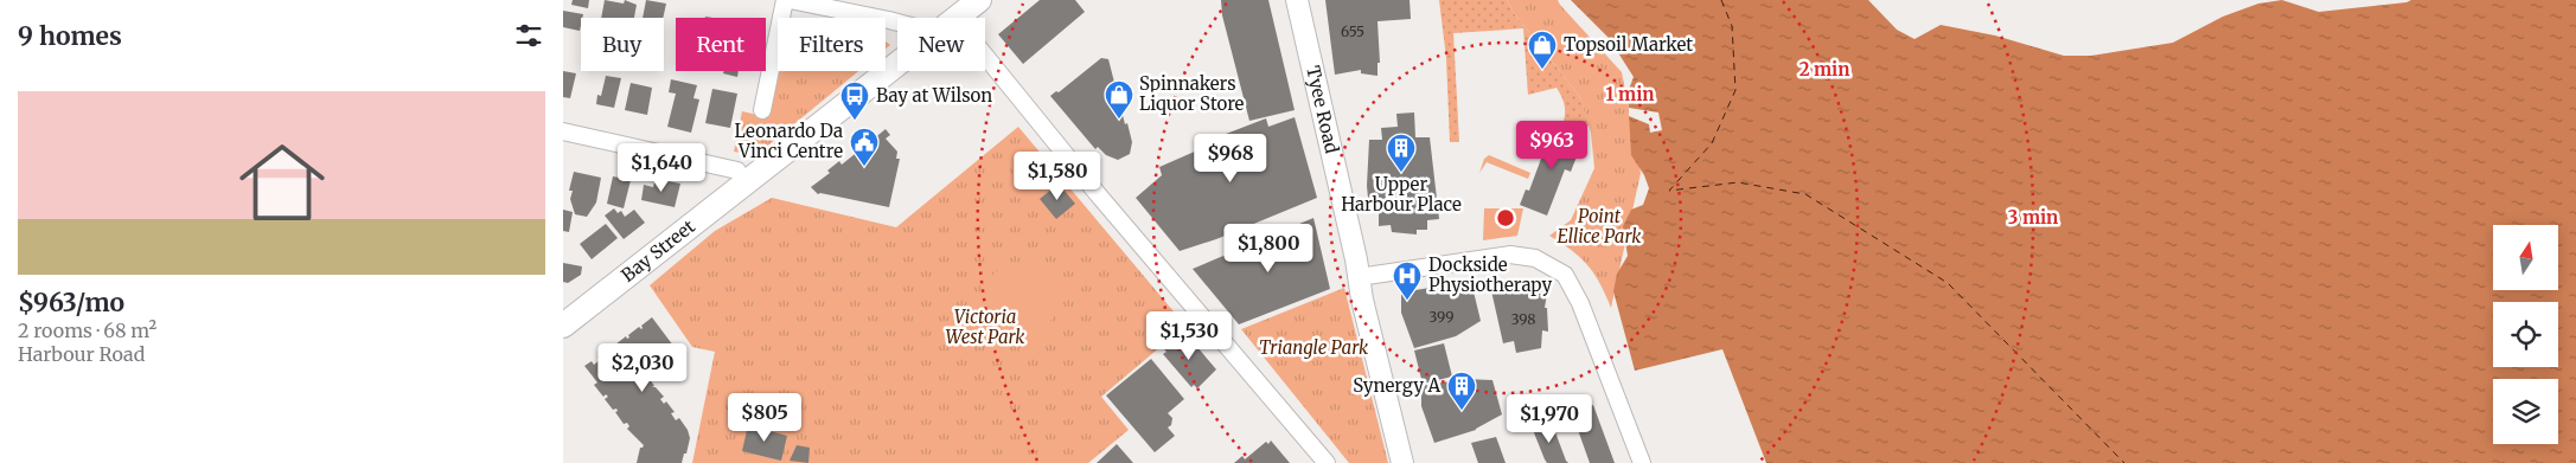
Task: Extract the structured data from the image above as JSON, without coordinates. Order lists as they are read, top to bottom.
{
  "streets": {
    "main road": ["Bay Street"],
    "street": ["Tyee Road"]
  },
  "parks": ["Point Ellice Park", "Victoria West Park", "Triangle Park"],
  "places": {
    "shop": ["Topsoil Market", "Spinnakers Liquor Store"],
    "bus stop": ["Bay at Wilson"],
    "public building": ["Leonardo Da Vinci Centre"],
    "building": ["Upper Harbour Place", "Synergy A"],
    "hospital": ["Dockside Physiotherapy"]
  },
  "house_numbers": ["655", "399", "398"],
  "north": "top",
  "page": {
    "heading": "9 homes",
    "chip": [
      "Buy",
      "Rent",
      "Filters",
      "New"
    ],
    "list": [
      {
        "name": "$963/mo",
        "note": "2 rooms · 68 m² · Harbour Road"
      }
    ],
    "price": [
      "$963",
      "$968",
      "$1,640",
      "$1,580",
      "$1,800",
      "$1,530",
      "$2,030",
      "$805",
      "$1,970"
    ]
  },
  "rings": ["2 min", "1 min", "3 min"]
}
